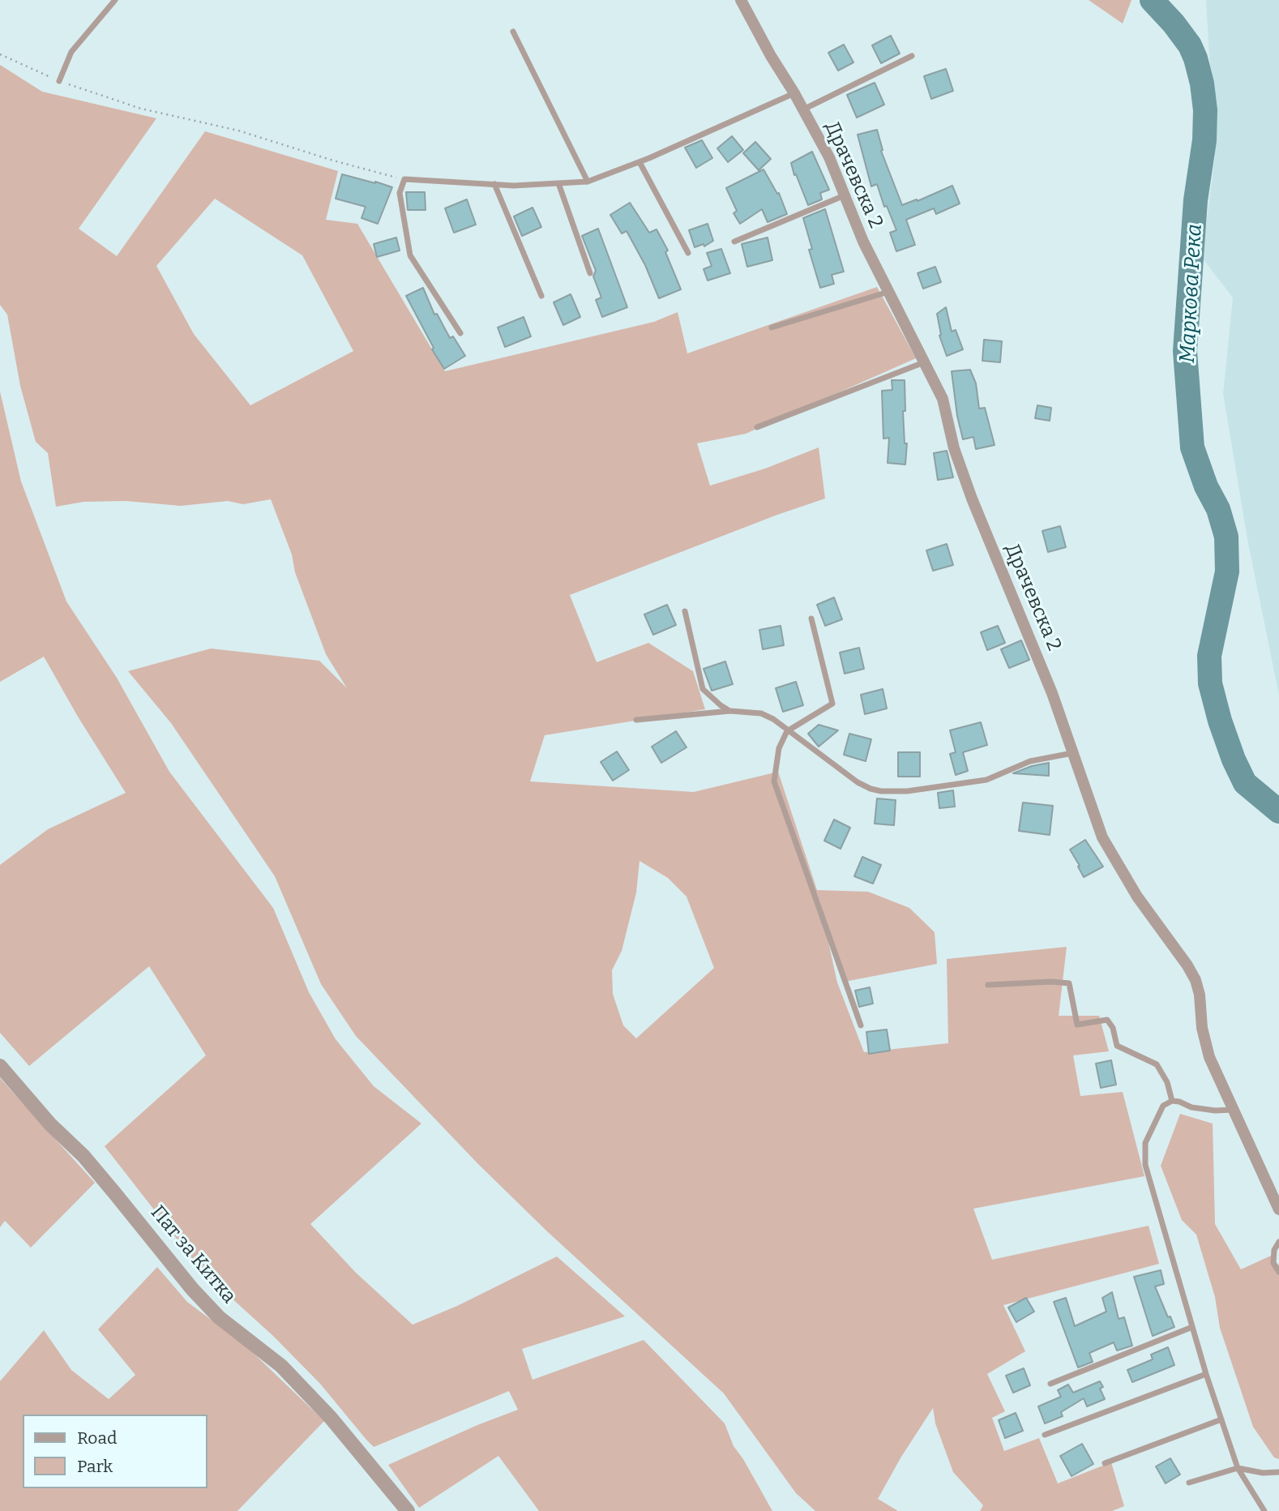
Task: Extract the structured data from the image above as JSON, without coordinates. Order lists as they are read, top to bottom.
{
  "streets": {
    "street": ["Драчевска 2", "Пат за Китка"]
  },
  "water": ["Маркова Река"],
  "legend": ["Road", "Park"]
}
